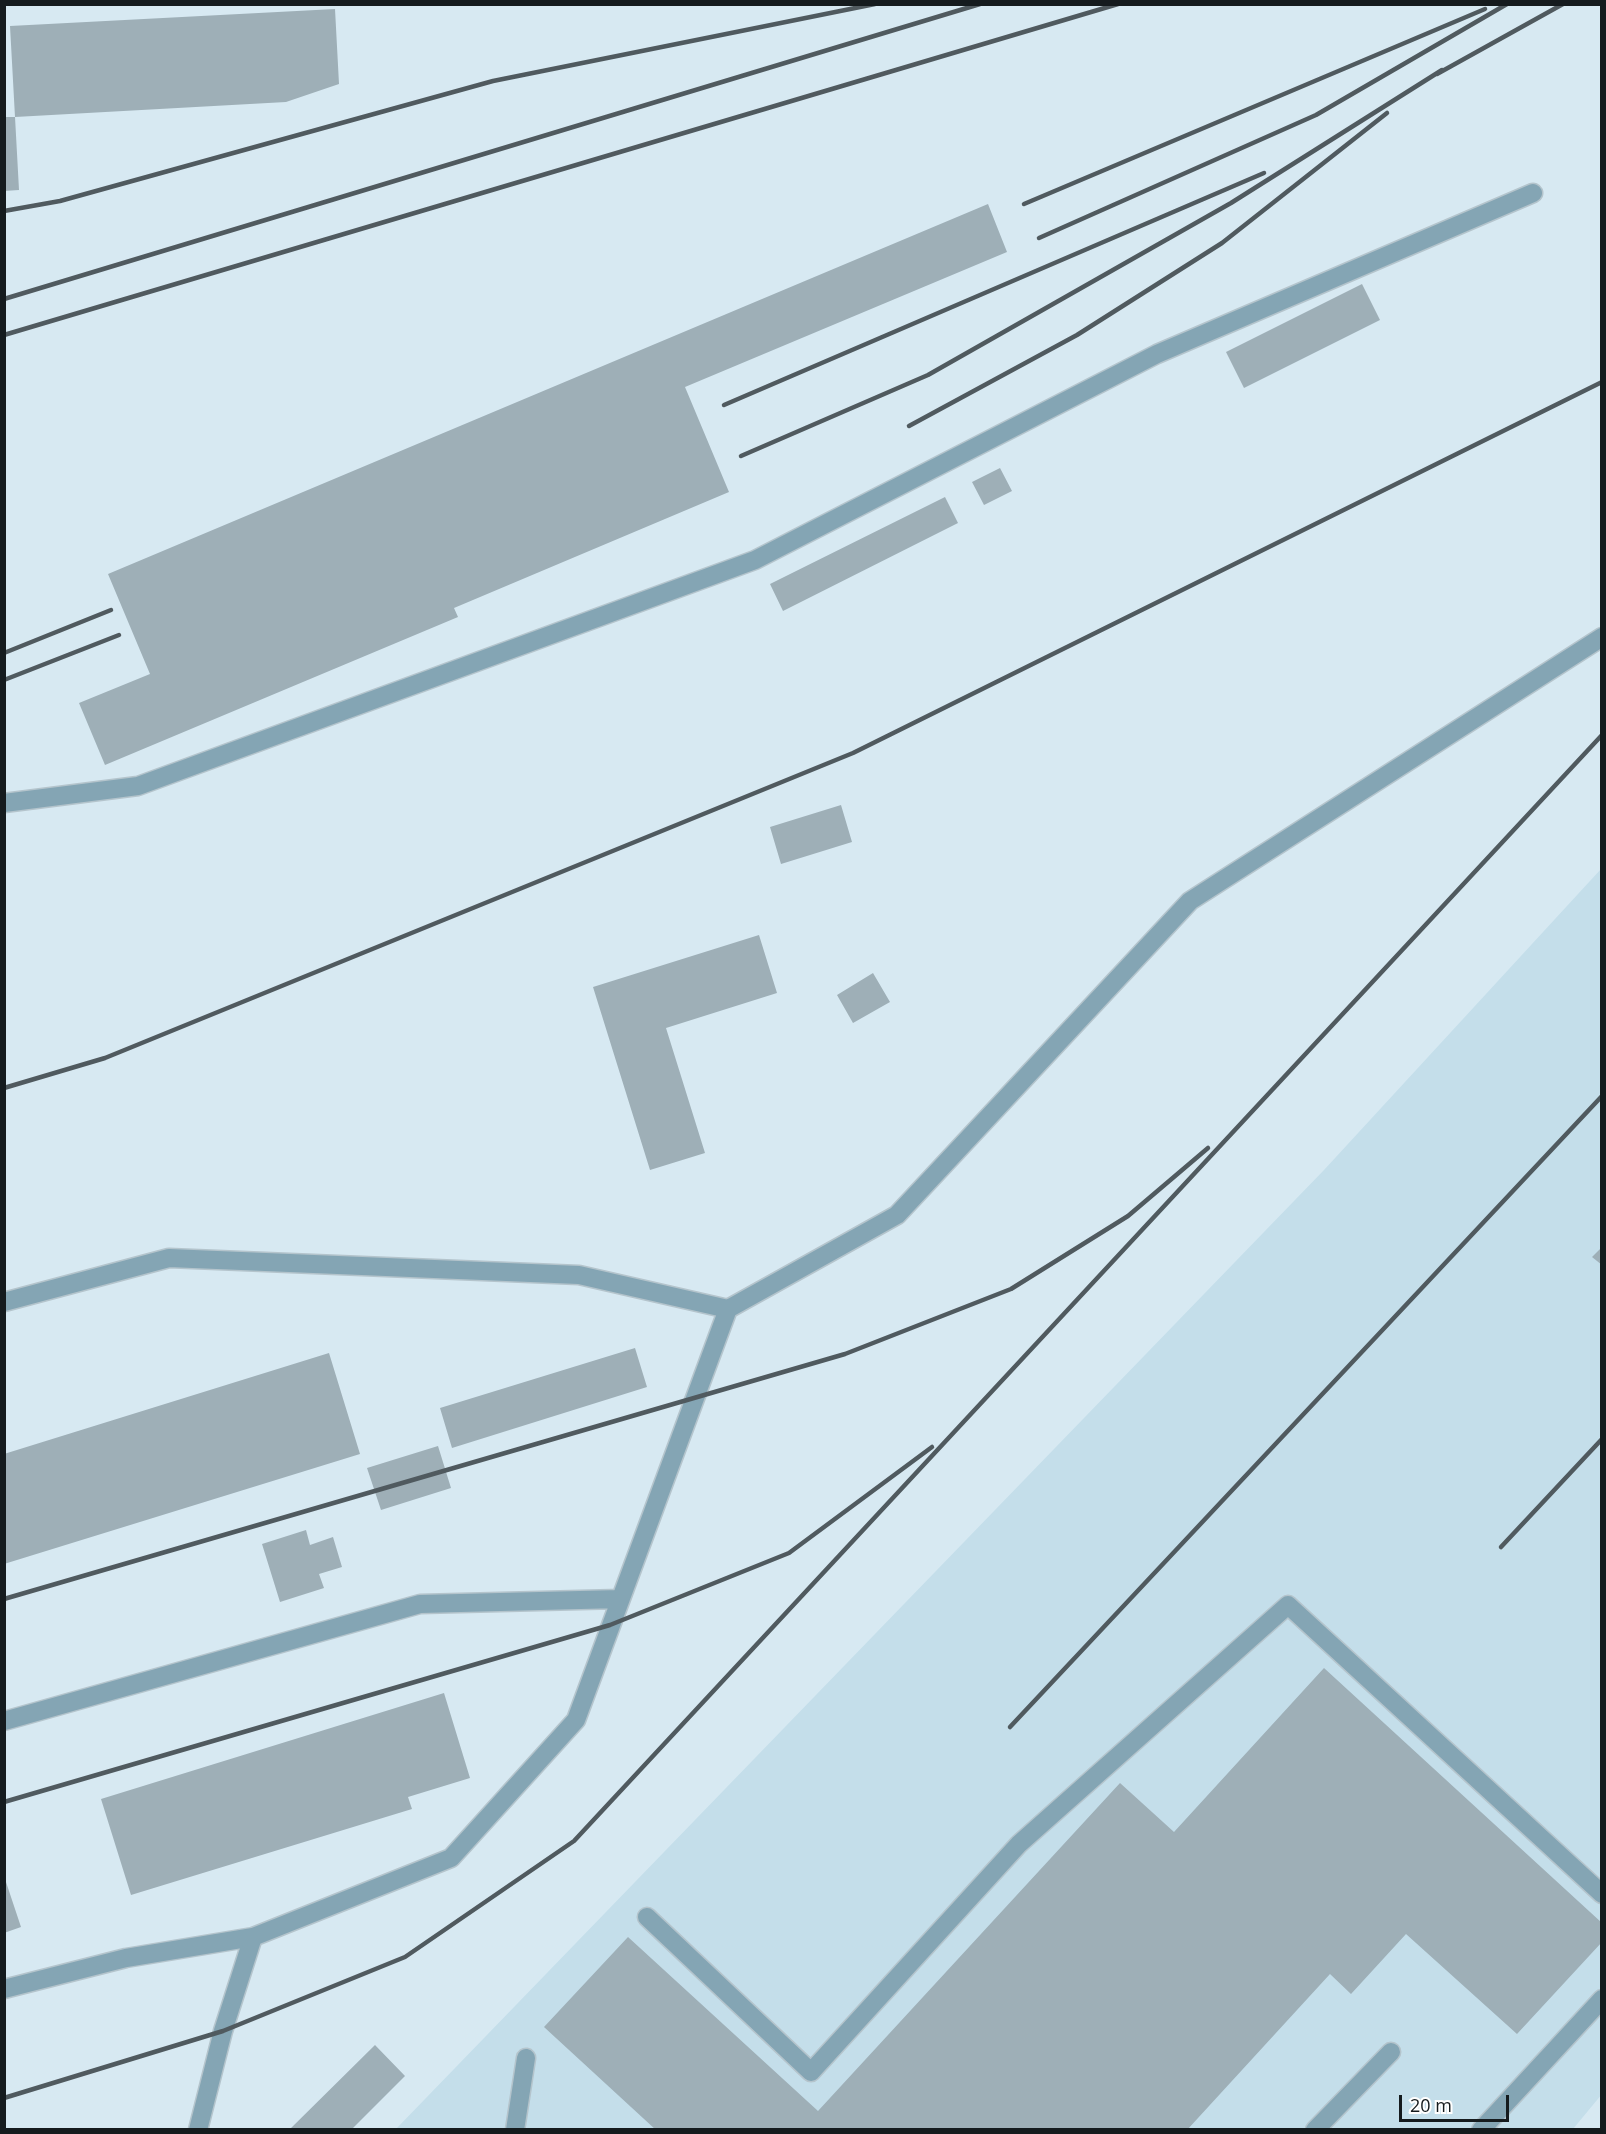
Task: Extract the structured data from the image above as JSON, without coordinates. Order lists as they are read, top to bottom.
{
  "scale_bar": "20 m"
}
